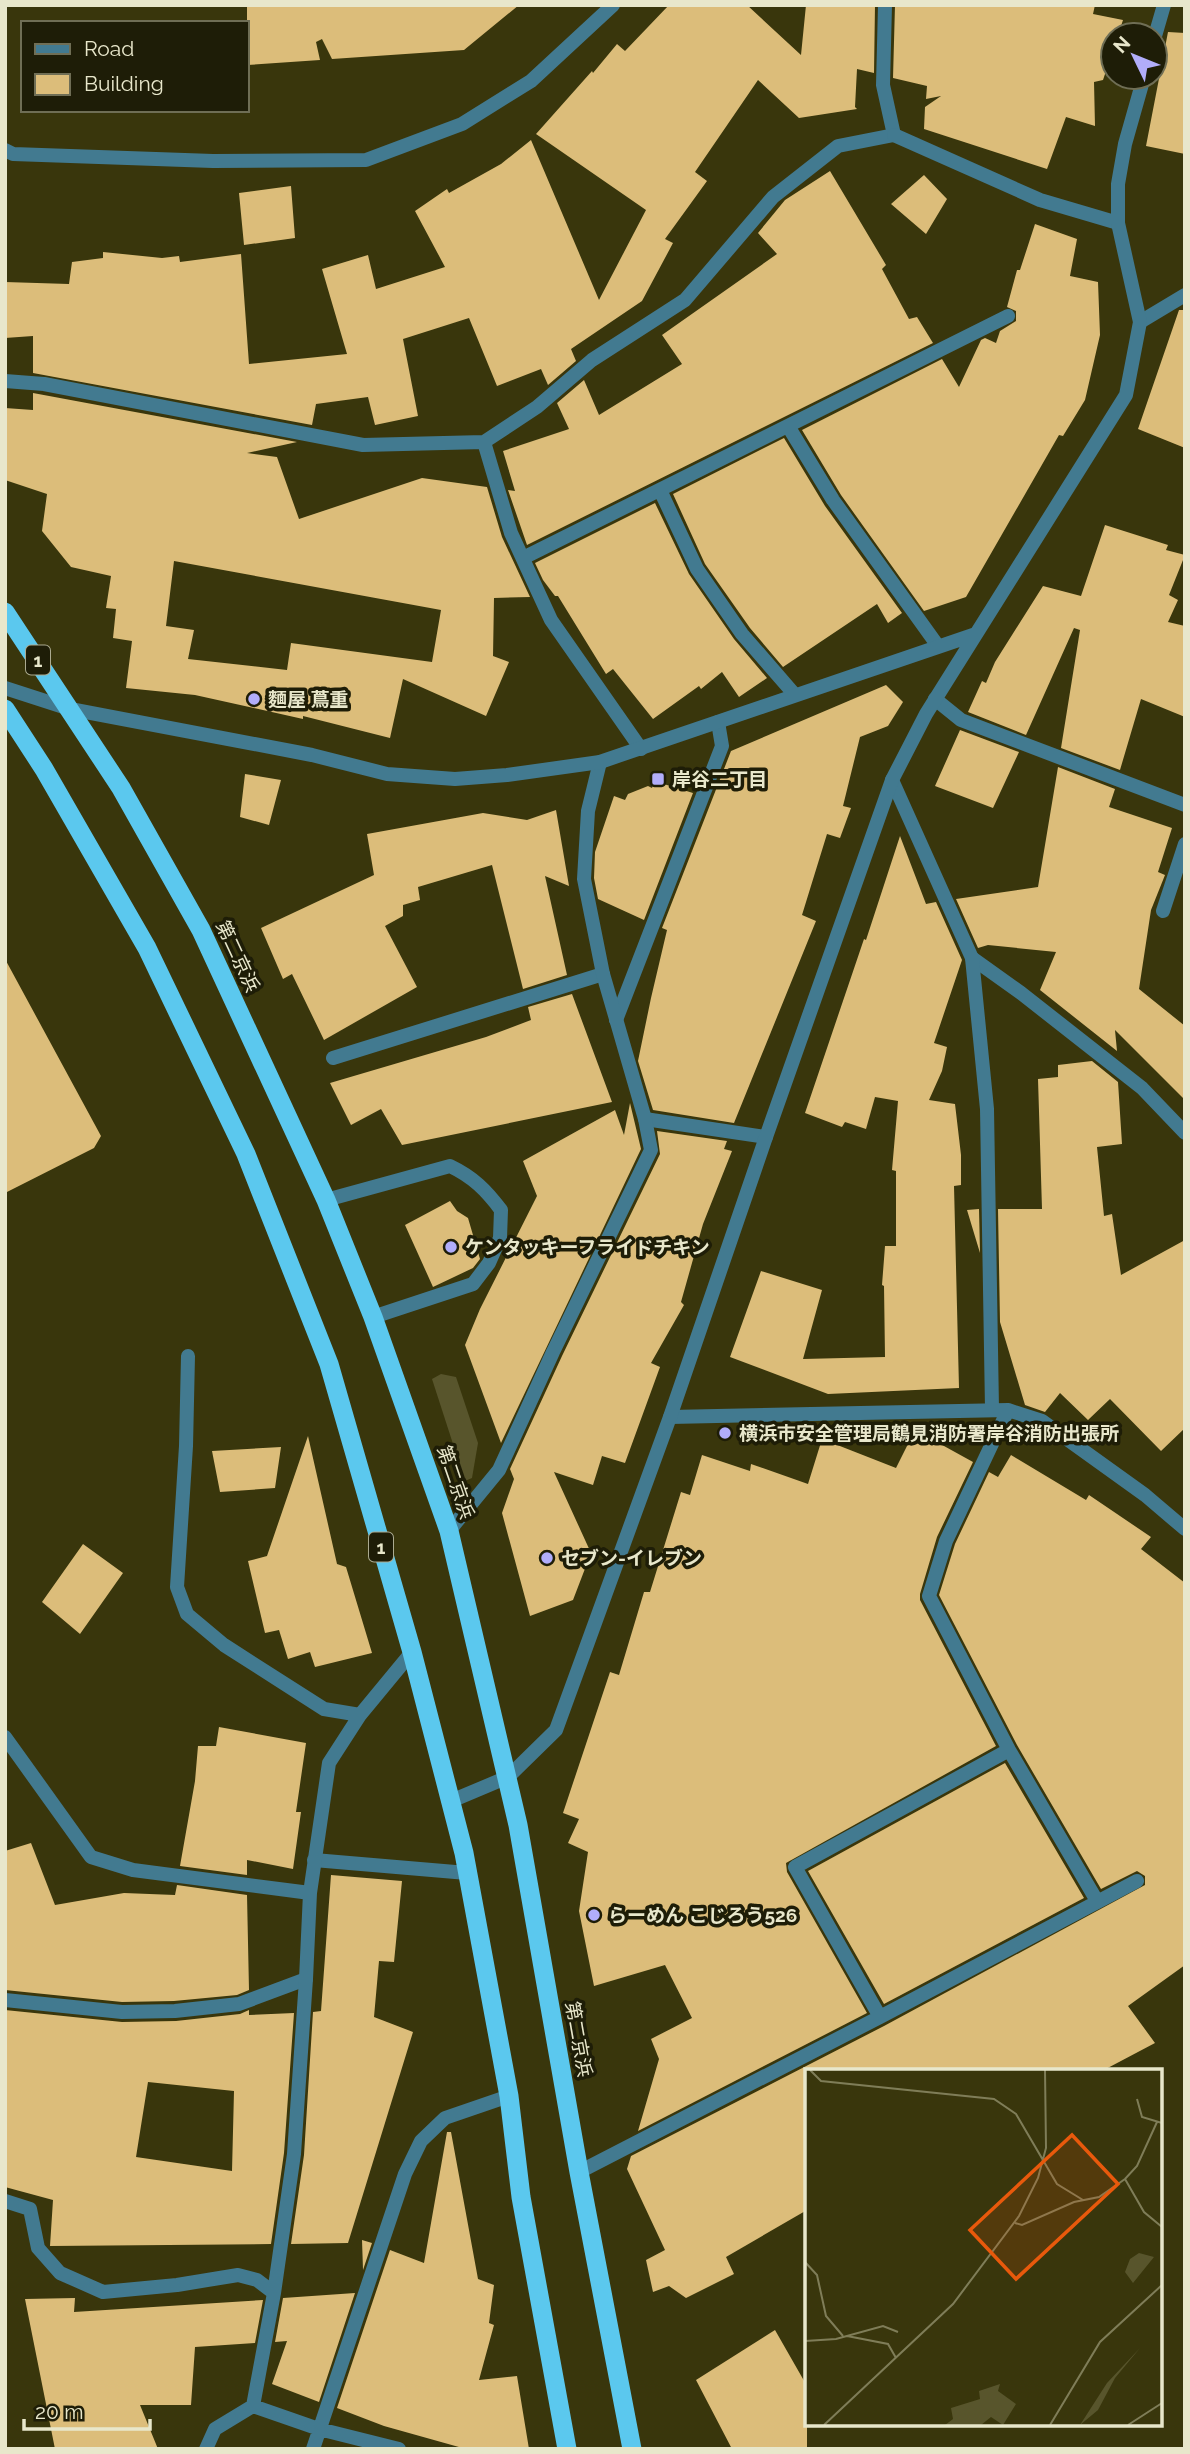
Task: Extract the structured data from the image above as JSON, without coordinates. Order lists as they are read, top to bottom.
{
  "streets": {
    "highway": ["1", "第二京浜"]
  },
  "places": {
    "other": [
      "麵屋 蔦重",
      "ケンタッキーフライドチキン",
      "横浜市安全管理局鶴見消防署岸谷消防出張所",
      "セブン-イレブン",
      "らーめん こじろう526"
    ],
    "transit": ["岸谷二丁目"]
  },
  "legend": ["Road", "Building"],
  "scale_bar": "20 m",
  "north": "top left"
}
